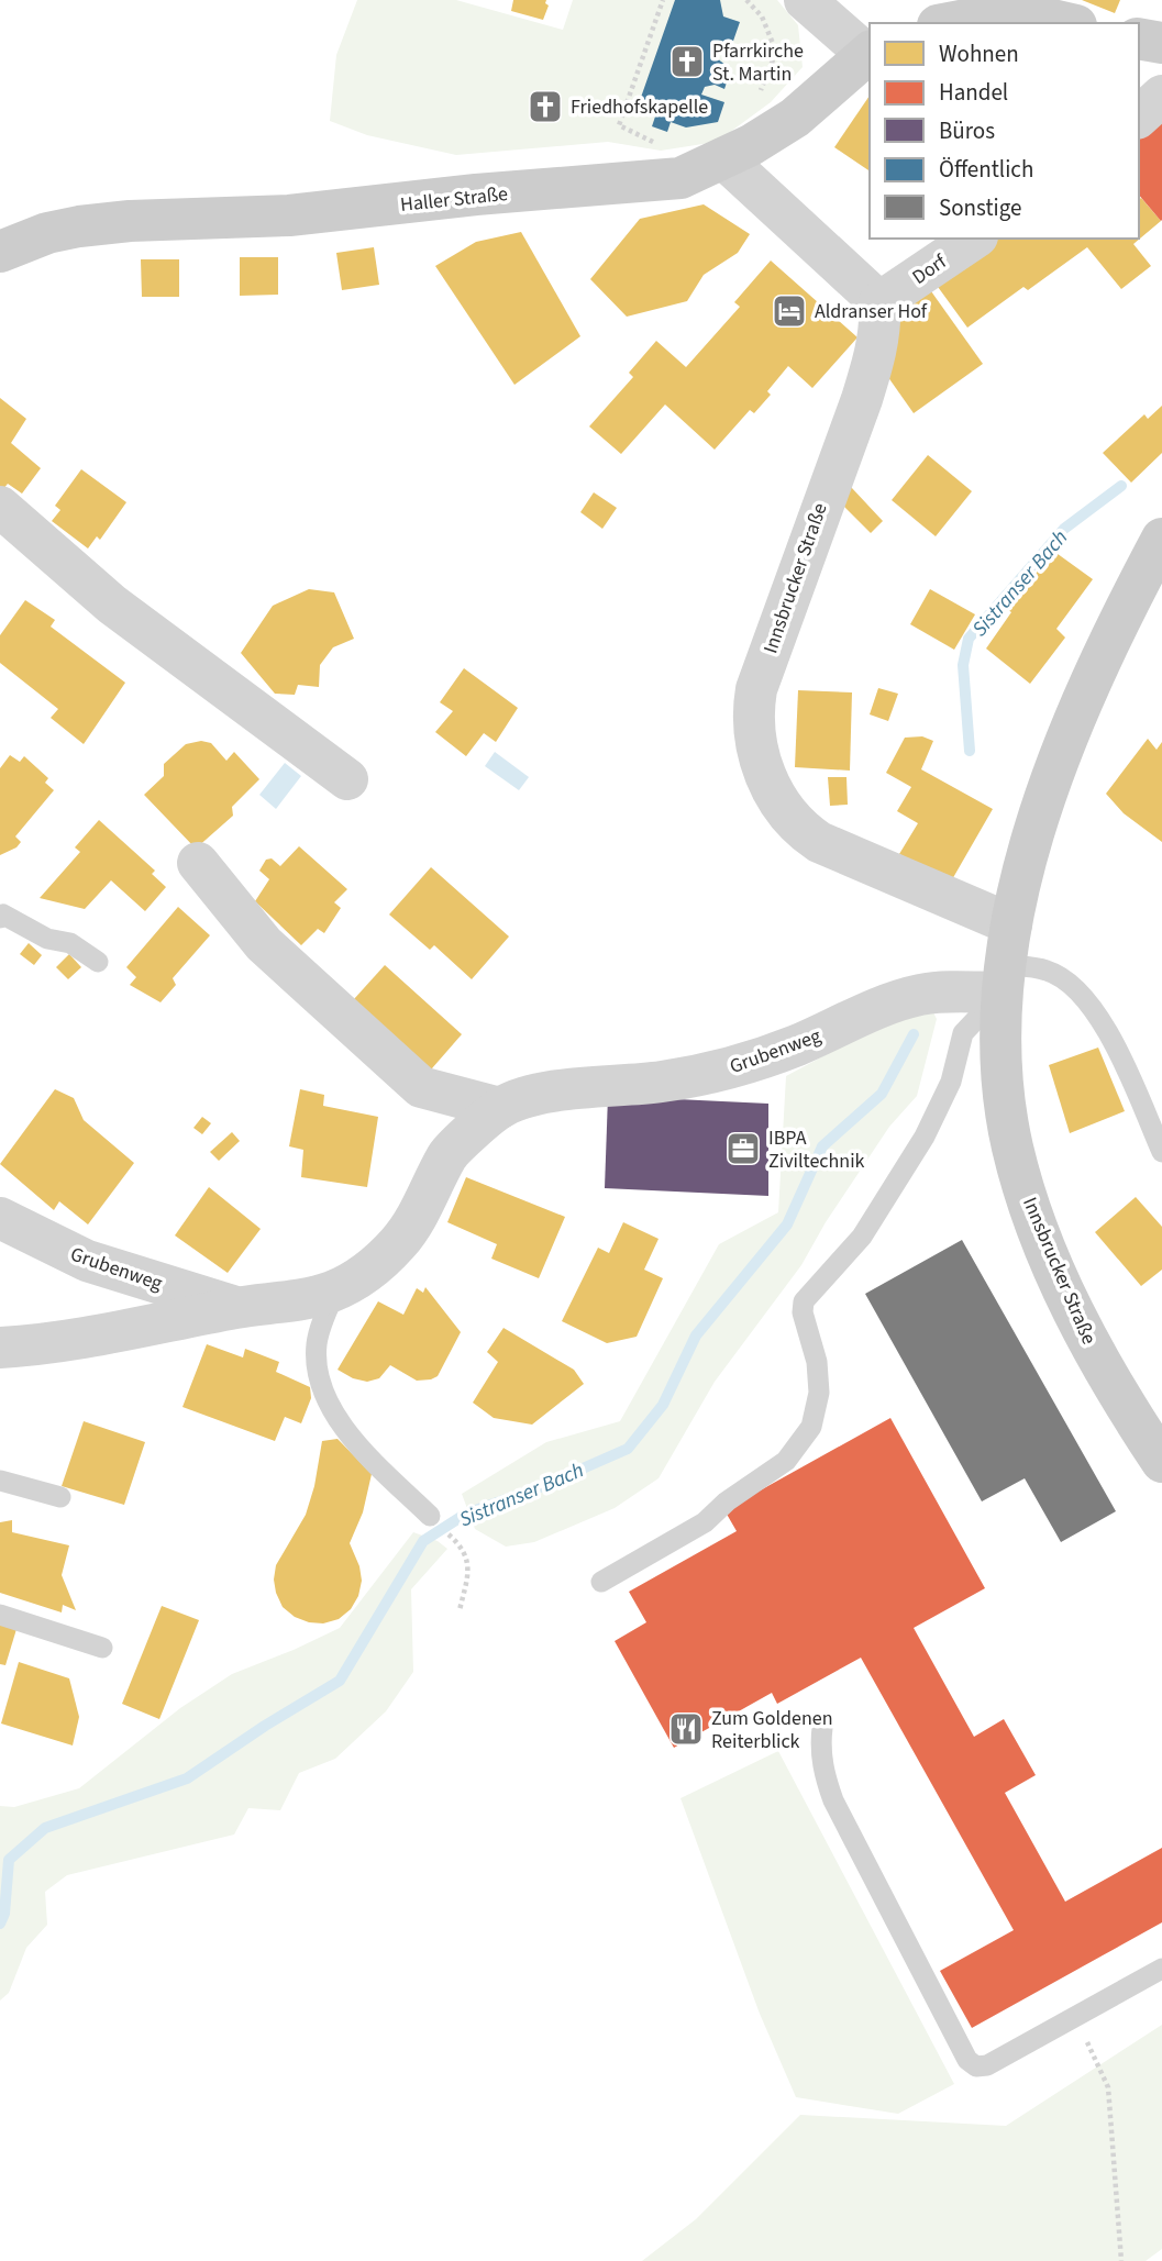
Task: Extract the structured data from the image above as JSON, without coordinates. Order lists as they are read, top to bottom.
{
  "streets": {
    "main road": ["Haller Straße", "Innsbrucker Straße"],
    "street": ["Dorf", "Grubenweg"]
  },
  "crossings": [
    ["Dorf", "Innsbrucker Straße"],
    ["Innsbrucker Straße", "Grubenweg"]
  ],
  "water": ["Sistranser Bach"],
  "places": {
    "church": ["Pfarrkirche St. Martin", "Friedhofskapelle"],
    "hotel": ["Aldranser Hof"],
    "office": ["IBPA Ziviltechnik"],
    "restaurant": ["Zum Goldenen Reiterblick"]
  },
  "legend": [
    "Wohnen",
    "Handel",
    "Büros",
    "Öffentlich",
    "Sonstige"
  ]
}
